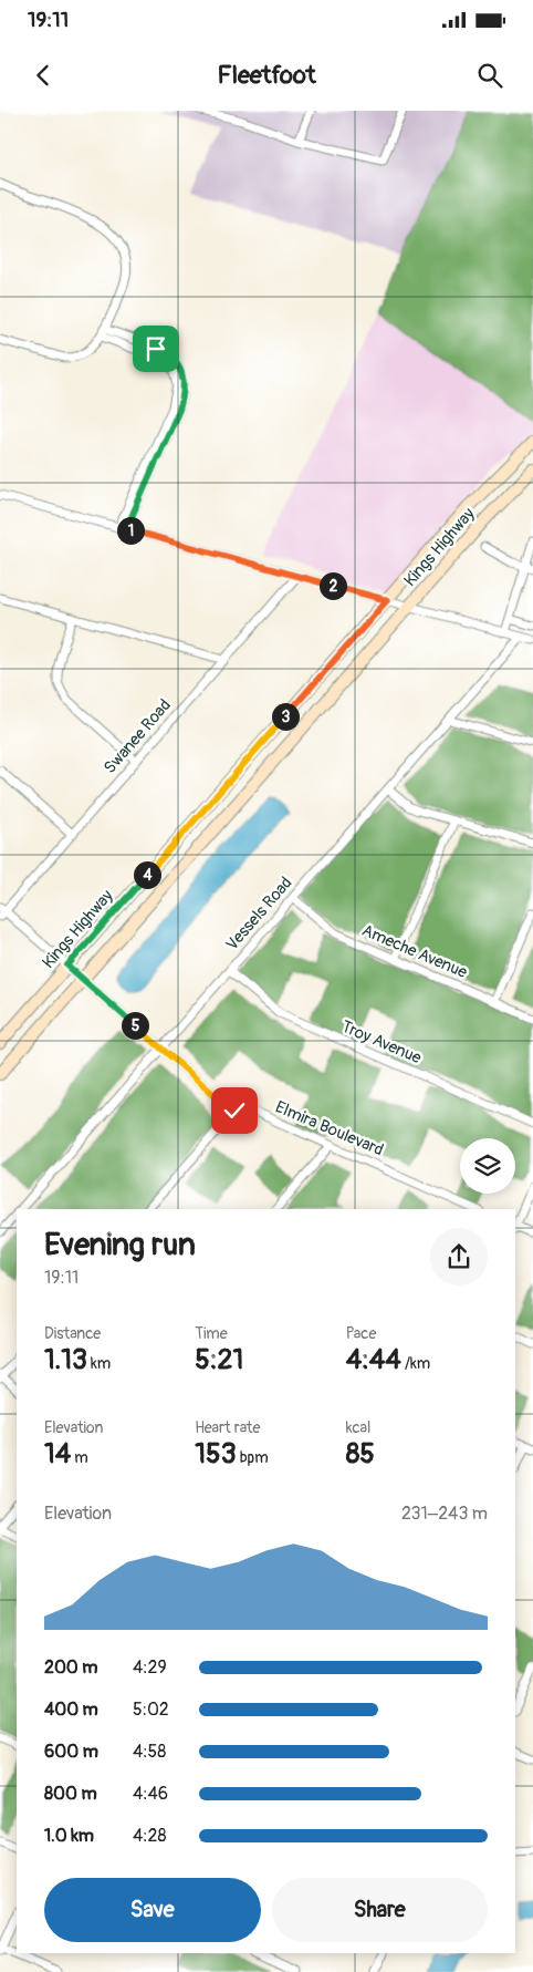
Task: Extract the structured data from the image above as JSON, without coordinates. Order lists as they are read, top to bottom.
{
  "streets": {
    "main road": ["Kings Highway"],
    "street": [
      "Swanee Road",
      "Vessels Road",
      "Ameche Avenue",
      "Troy Avenue",
      "Elmira Boulevard"
    ]
  },
  "crossings": [
    ["Kings Highway", "Elmira Boulevard"],
    ["Swanee Road", "Elmira Boulevard"],
    ["Vessels Road", "Ameche Avenue"],
    ["Vessels Road", "Troy Avenue"],
    ["Vessels Road", "Elmira Boulevard"]
  ],
  "page": {
    "status": "19:11",
    "header": "Fleetfoot",
    "pins": [
      "1",
      "2",
      "3",
      "4",
      "5"
    ],
    "heading": ["Evening run", "19:11"],
    "stats": [
      ["Distance", "1.13 km"],
      ["Time", "5:21"],
      ["Pace", "4:44 /km"],
      ["Elevation", "14 m"],
      ["Heart rate", "153 bpm"],
      ["kcal", "85"]
    ],
    "chart": ["Elevation", "231–243 m"],
    "list": [
      {
        "name": "200 m",
        "note": "4:29"
      },
      {
        "name": "400 m",
        "note": "5:02"
      },
      {
        "name": "600 m",
        "note": "4:58"
      },
      {
        "name": "800 m",
        "note": "4:46"
      },
      {
        "name": "1.0 km",
        "note": "4:28"
      }
    ],
    "buttons": ["Save", "Share"]
  }
}
